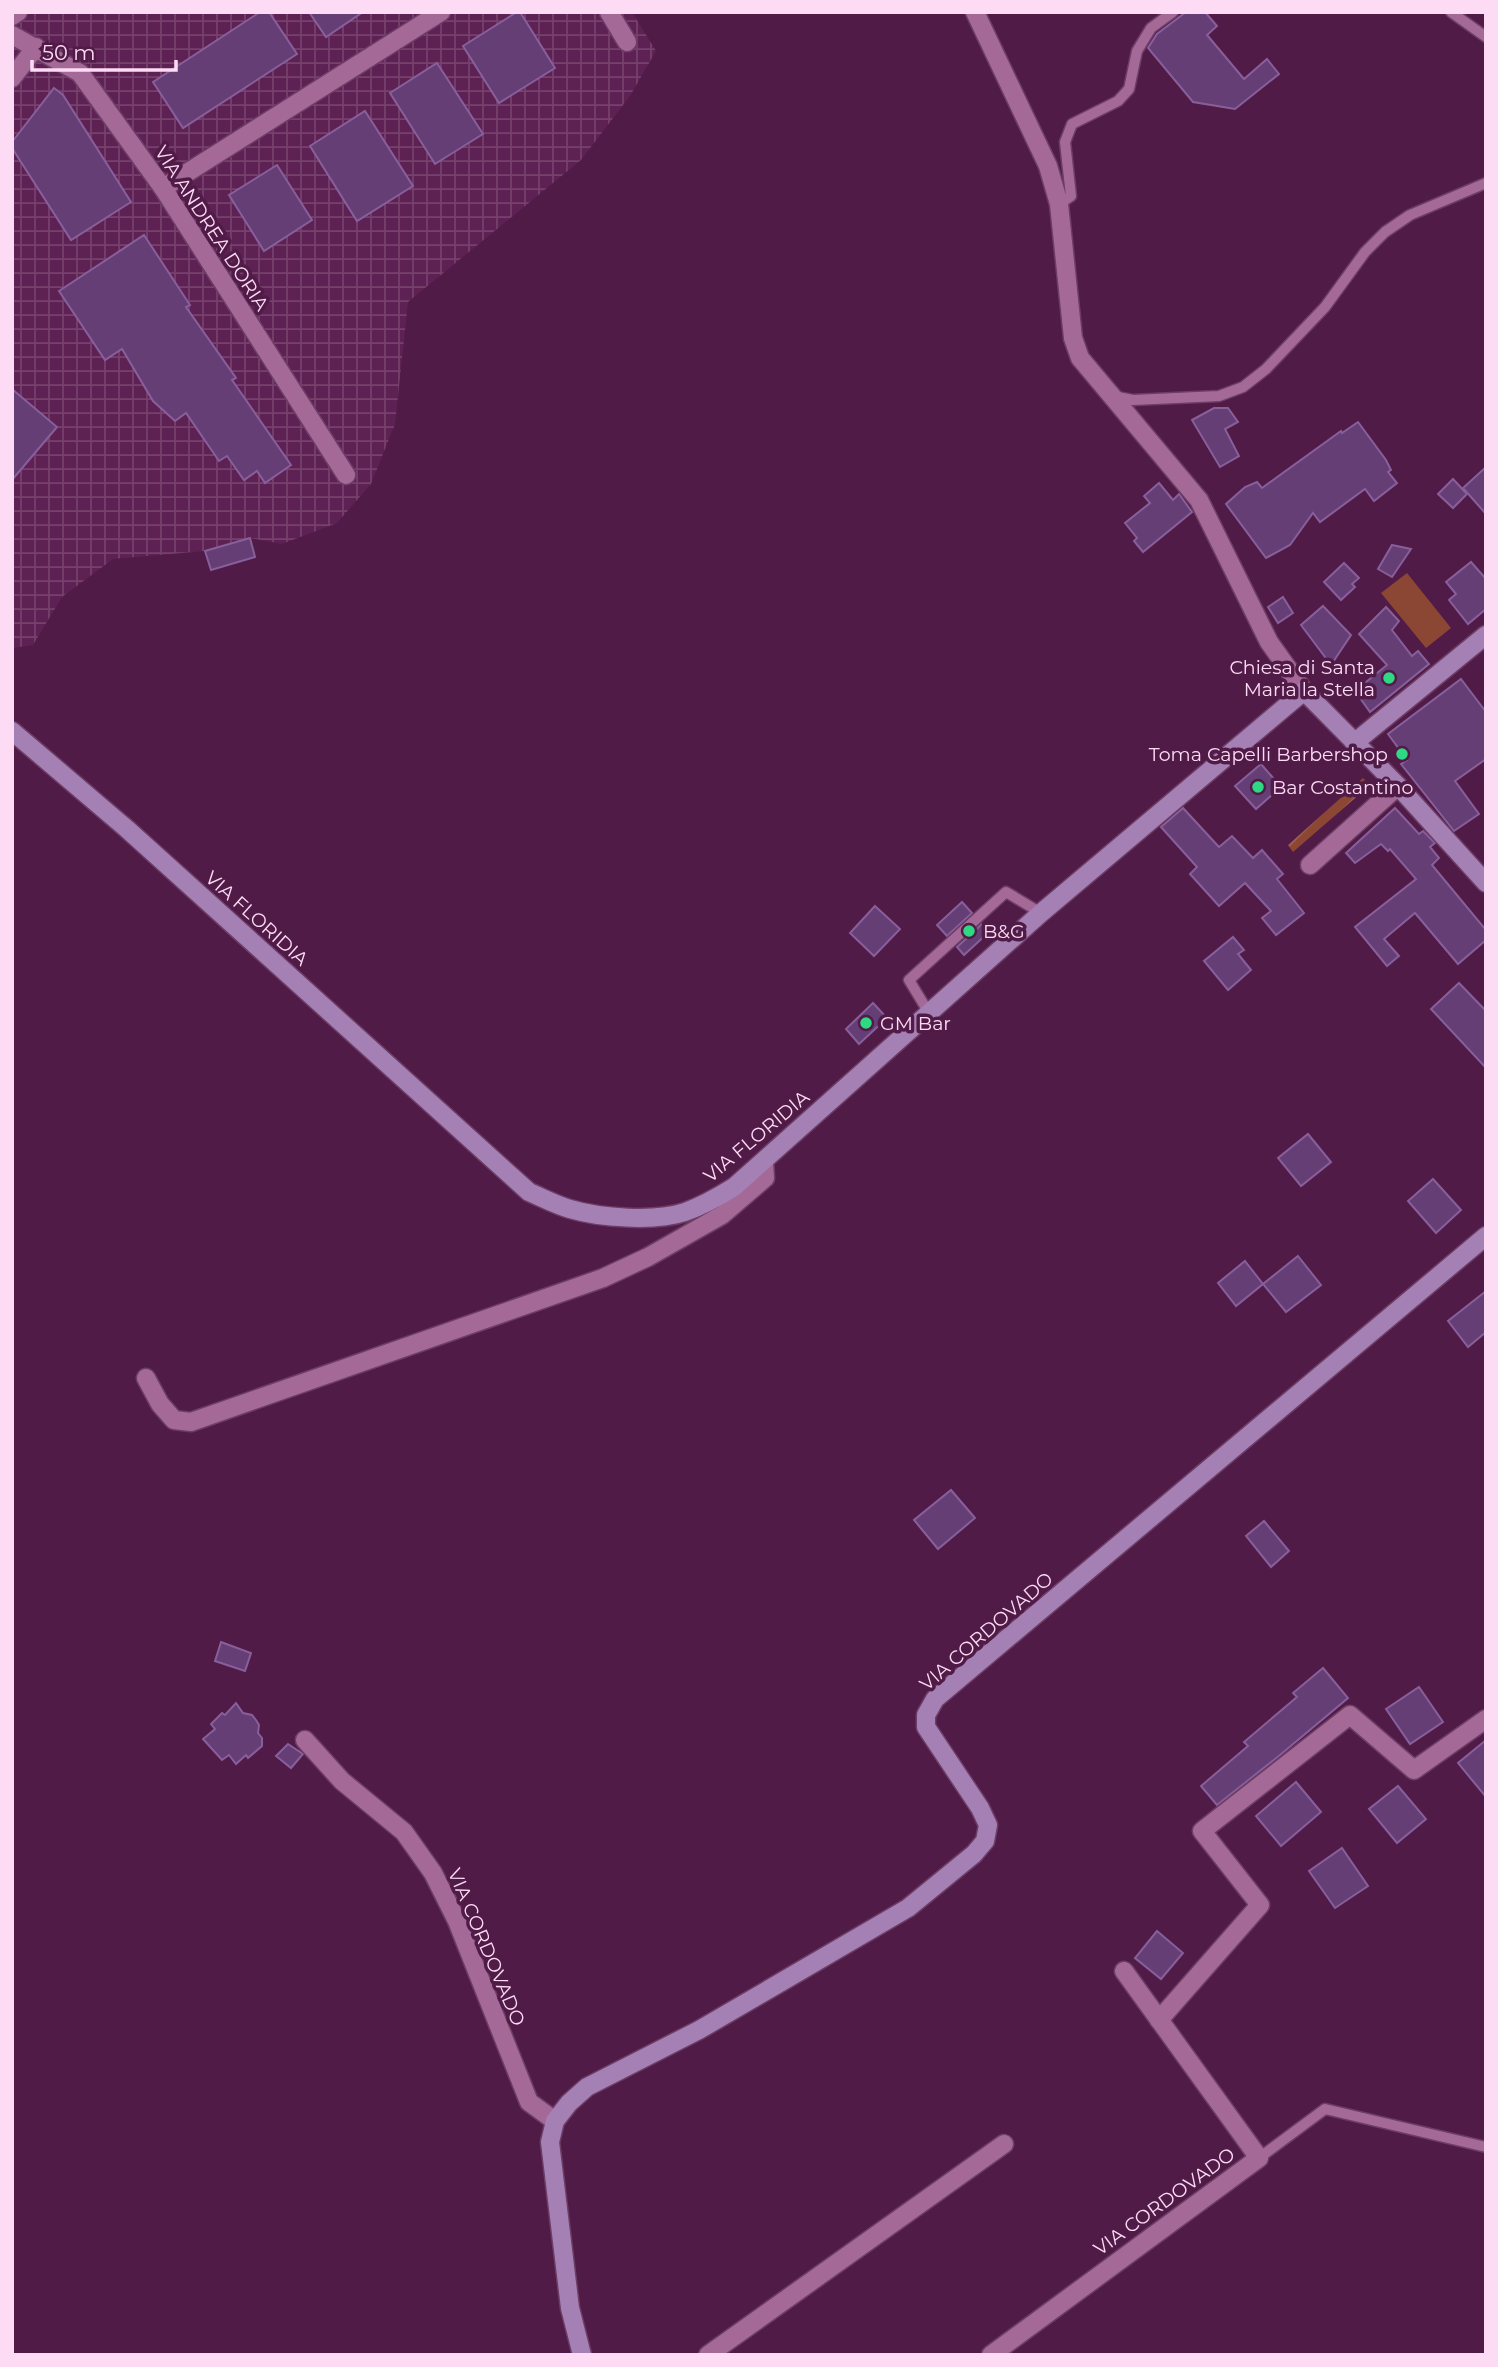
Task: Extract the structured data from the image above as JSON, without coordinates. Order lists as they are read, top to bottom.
{
  "streets": {
    "street": ["VIA ANDREA DORIA", "VIA FLORIDIA", "VIA CORDOVADO"]
  },
  "places": [
    "Chiesa di Santa Maria la Stella",
    "Toma Capelli Barbershop",
    "Bar Costantino",
    "B&G",
    "GM Bar"
  ],
  "scale_bar": "50 m"
}
